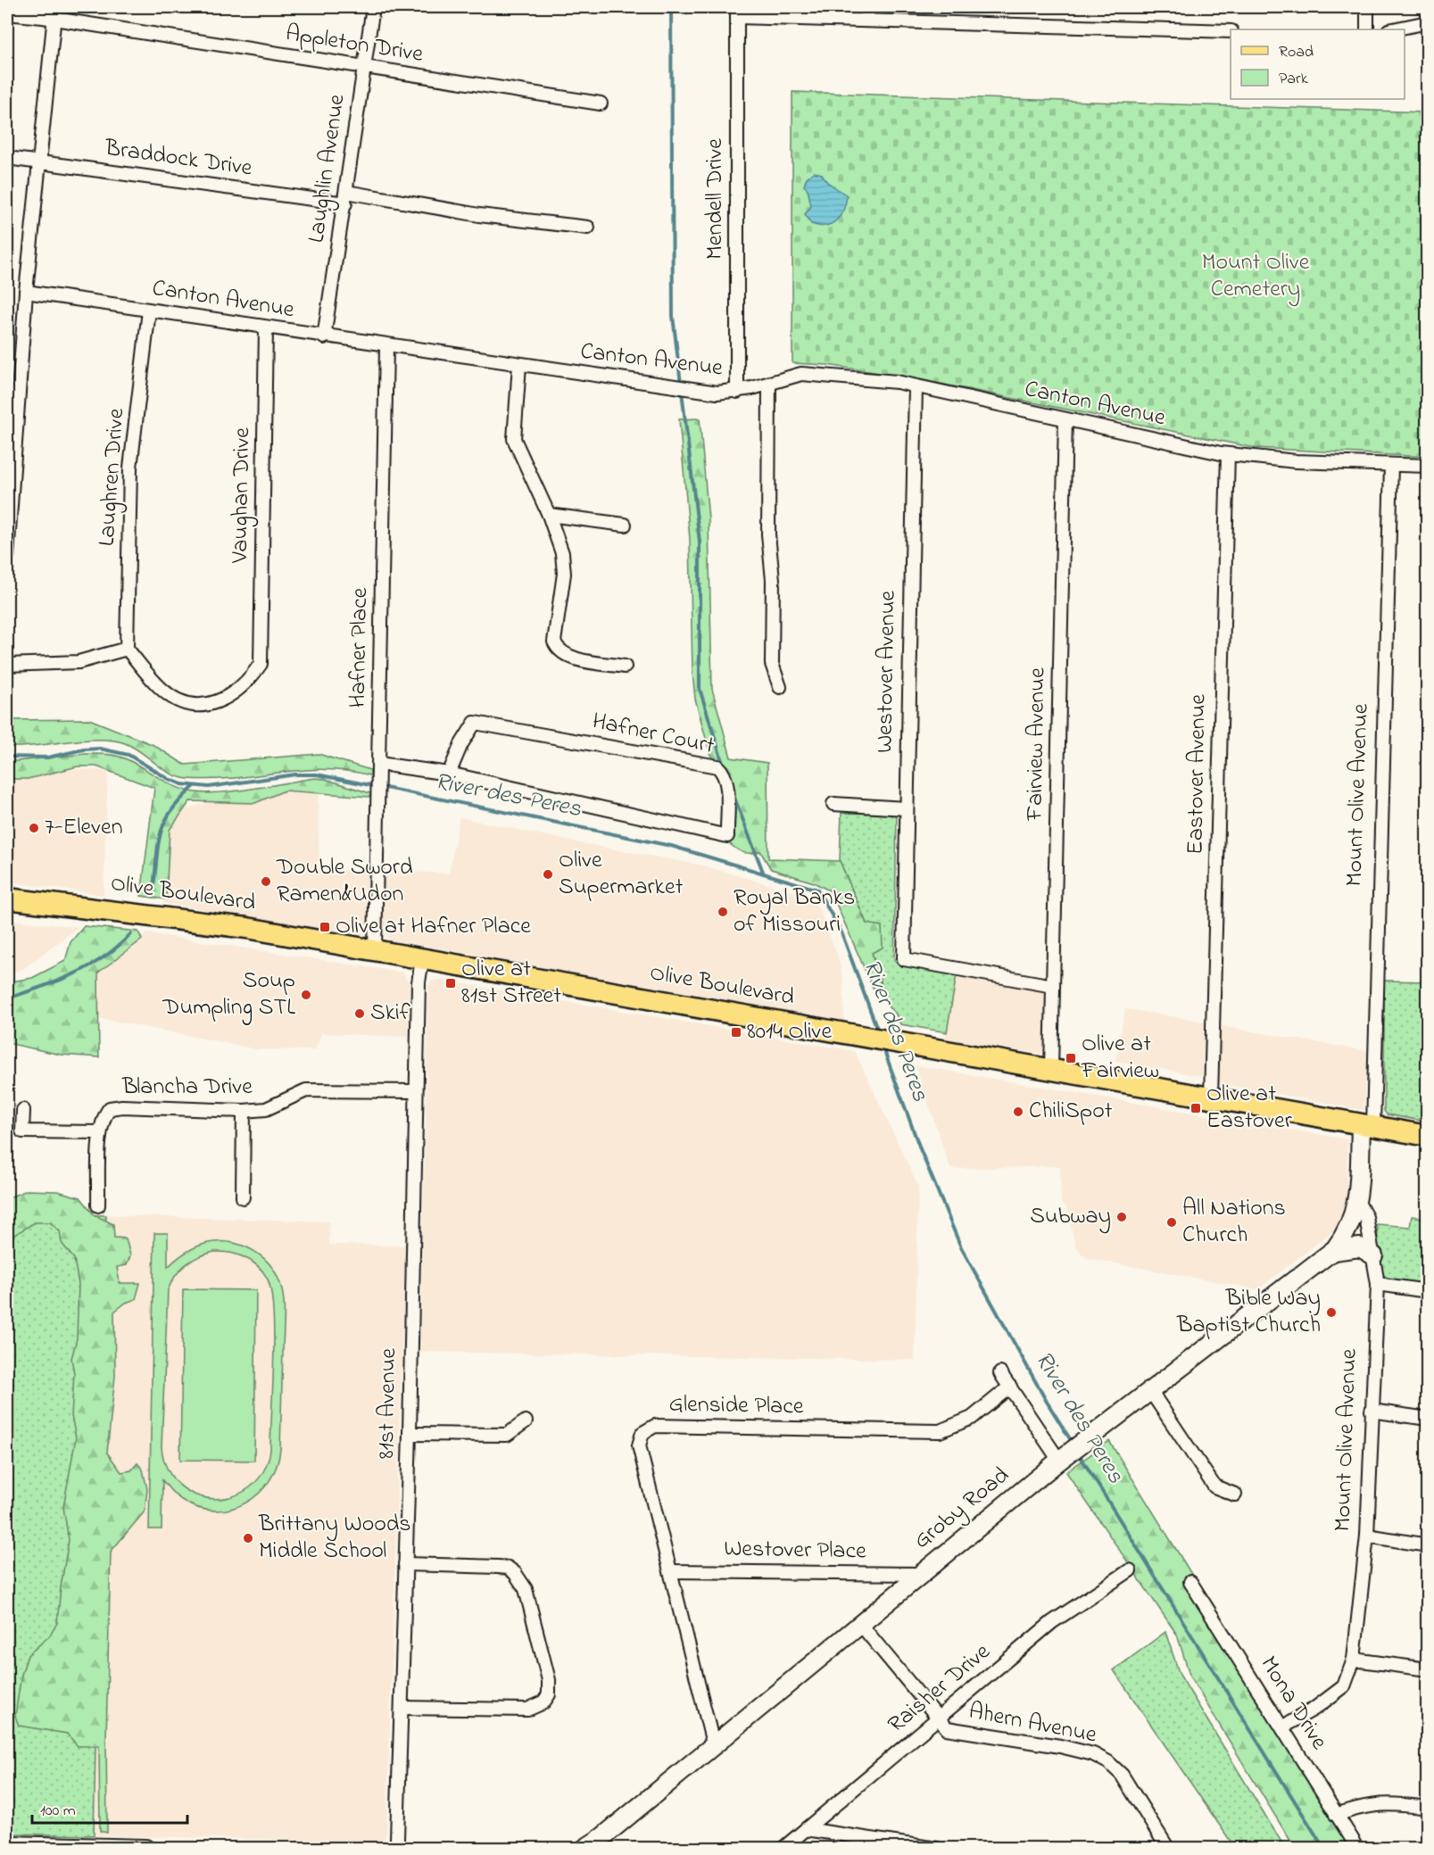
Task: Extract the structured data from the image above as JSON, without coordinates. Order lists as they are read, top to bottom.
{
  "streets": {
    "main road": ["Olive Boulevard"],
    "street": [
      "Appleton Drive",
      "Braddock Drive",
      "Laughlin Avenue",
      "Mendell Drive",
      "Canton Avenue",
      "Laughren Drive",
      "Vaughan Drive",
      "Hafner Place",
      "Westover Avenue",
      "Hafner Court",
      "Fairview Avenue",
      "Eastover Avenue",
      "Mount Olive Avenue",
      "Blancha Drive",
      "81st Avenue",
      "Glenside Place",
      "Groby Road",
      "Westover Place",
      "Raisher Drive",
      "Mona Drive",
      "Ahern Avenue"
    ]
  },
  "crossings": [
    ["Appleton Drive", "Laughlin Avenue"],
    ["Braddock Drive", "Laughlin Avenue"],
    ["Laughlin Avenue", "Canton Avenue"],
    ["Mendell Drive", "Canton Avenue"],
    ["Canton Avenue", "Laughren Drive"],
    ["Canton Avenue", "Vaughan Drive"],
    ["Canton Avenue", "Hafner Place"],
    ["Canton Avenue", "Westover Avenue"],
    ["Canton Avenue", "Fairview Avenue"],
    ["Canton Avenue", "Eastover Avenue"],
    ["Canton Avenue", "Mount Olive Avenue"],
    ["Laughren Drive", "Vaughan Drive"],
    ["Hafner Place", "Hafner Court"],
    ["Hafner Place", "Olive Boulevard"],
    ["Westover Avenue", "Fairview Avenue"],
    ["Fairview Avenue", "Olive Boulevard"],
    ["Eastover Avenue", "Olive Boulevard"],
    ["Mount Olive Avenue", "Olive Boulevard"],
    ["Mount Olive Avenue", "Groby Road"],
    ["Mount Olive Avenue", "Mona Drive"],
    ["Olive Boulevard", "81st Avenue"],
    ["Blancha Drive", "81st Avenue"],
    ["Glenside Place", "Groby Road"],
    ["Glenside Place", "Westover Place"],
    ["Groby Road", "Westover Place"],
    ["Groby Road", "Ahern Avenue"],
    ["Raisher Drive", "Ahern Avenue"]
  ],
  "water": ["River des Peres"],
  "parks": ["Mount Olive Cemetery"],
  "places": {
    "other": [
      "7-Eleven",
      "Olive Supermarket",
      "Double Sword Ramen&Udon",
      "Royal Banks of Missouri",
      "Soup Dumpling STL",
      "Skif",
      "ChiliSpot",
      "Subway",
      "All Nations Church",
      "Bible Way Baptist Church",
      "Brittany Woods Middle School"
    ],
    "transit": [
      "Olive at Hafner Place",
      "Olive at 81st Street",
      "8014 Olive",
      "Olive at Fairview",
      "Olive at Eastover"
    ]
  },
  "legend": ["Road", "Park"],
  "scale_bar": "100 m"
}
